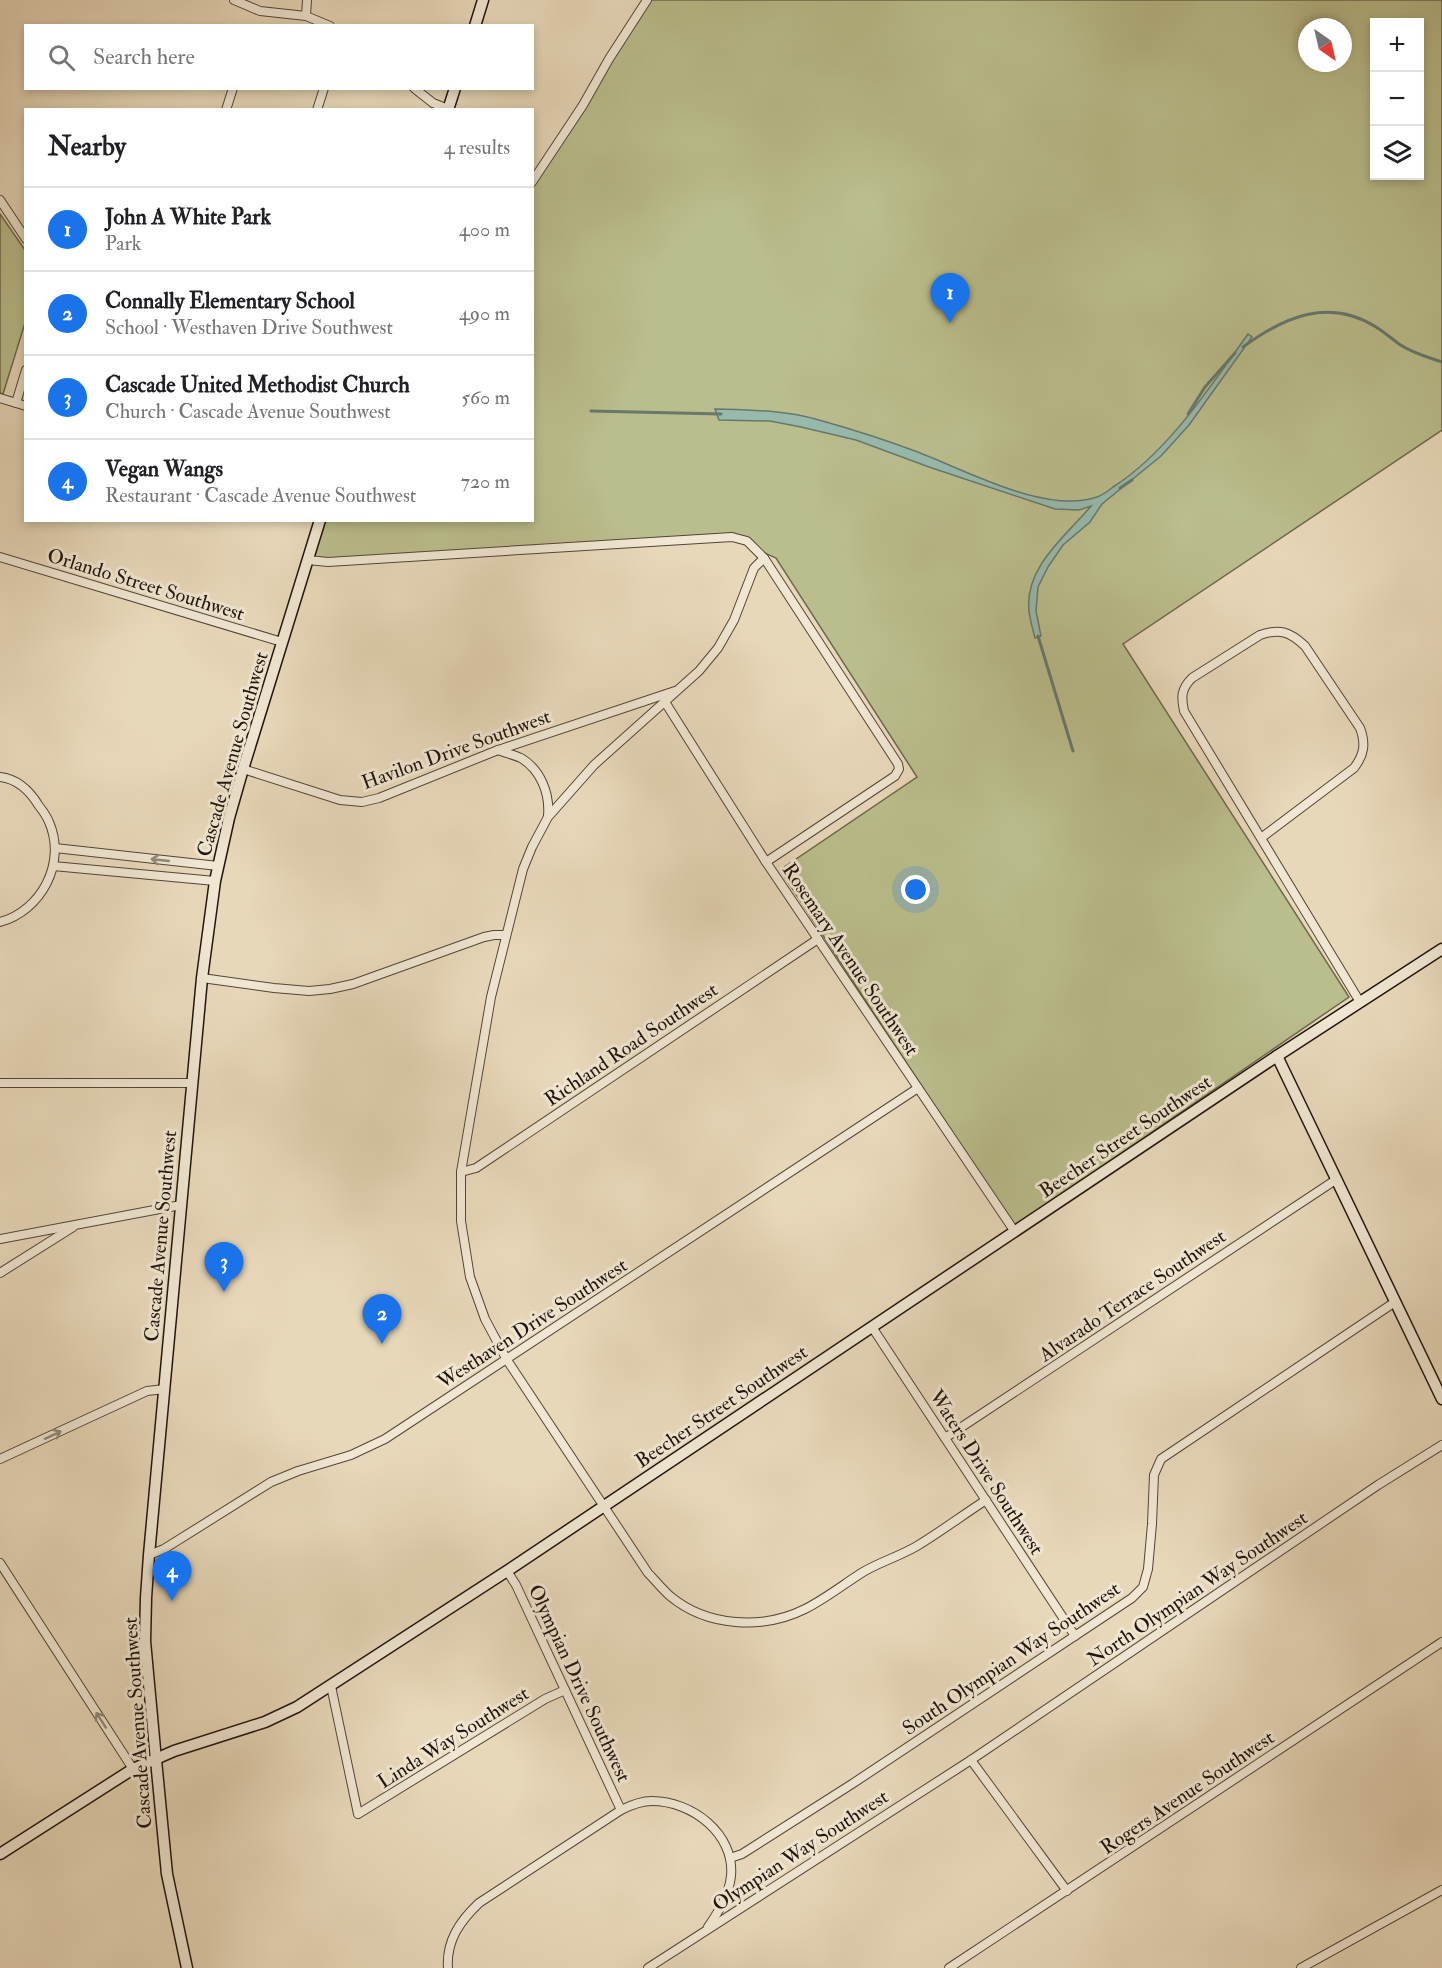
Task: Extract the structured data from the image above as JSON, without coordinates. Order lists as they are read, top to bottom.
{
  "streets": {
    "street": [
      "Orlando Street Southwest",
      "Havilon Drive Southwest",
      "Cascade Avenue Southwest",
      "Rosemary Avenue Southwest",
      "Richland Road Southwest",
      "Beecher Street Southwest",
      "Alvarado Terrace Southwest",
      "Westhaven Drive Southwest",
      "Waters Drive Southwest",
      "North Olympian Way Southwest",
      "South Olympian Way Southwest",
      "Olympian Drive Southwest",
      "Linda Way Southwest",
      "Rogers Avenue Southwest",
      "Olympian Way Southwest"
    ]
  },
  "crossings": [
    ["Orlando Street Southwest", "Cascade Avenue Southwest"],
    ["Havilon Drive Southwest", "Cascade Avenue Southwest"],
    ["Cascade Avenue Southwest", "Beecher Street Southwest"],
    ["Cascade Avenue Southwest", "Westhaven Drive Southwest"],
    ["Rosemary Avenue Southwest", "Richland Road Southwest"],
    ["Rosemary Avenue Southwest", "Beecher Street Southwest"],
    ["Rosemary Avenue Southwest", "Westhaven Drive Southwest"],
    ["Beecher Street Southwest", "Waters Drive Southwest"],
    ["Beecher Street Southwest", "Olympian Drive Southwest"],
    ["Beecher Street Southwest", "Linda Way Southwest"],
    ["Alvarado Terrace Southwest", "Waters Drive Southwest"],
    ["Waters Drive Southwest", "South Olympian Way Southwest"],
    ["North Olympian Way Southwest", "Olympian Way Southwest"],
    ["Olympian Drive Southwest", "Linda Way Southwest"]
  ],
  "north": "bottom right",
  "page": {
    "map_buttons": ["+", "−"],
    "search": "Search here",
    "heading": ["Nearby", "4 results"],
    "list": [
      {
        "mark": "1",
        "name": "John A White Park",
        "note": "Park",
        "value": "400 m"
      },
      {
        "mark": "2",
        "name": "Connally Elementary School",
        "note": "School · Westhaven Drive Southwest",
        "value": "490 m"
      },
      {
        "mark": "3",
        "name": "Cascade United Methodist Church",
        "note": "Church · Cascade Avenue Southwest",
        "value": "560 m"
      },
      {
        "mark": "4",
        "name": "Vegan Wangs",
        "note": "Restaurant · Cascade Avenue Southwest",
        "value": "720 m"
      }
    ],
    "pins": [
      "1",
      "3",
      "2",
      "4"
    ]
  }
}
